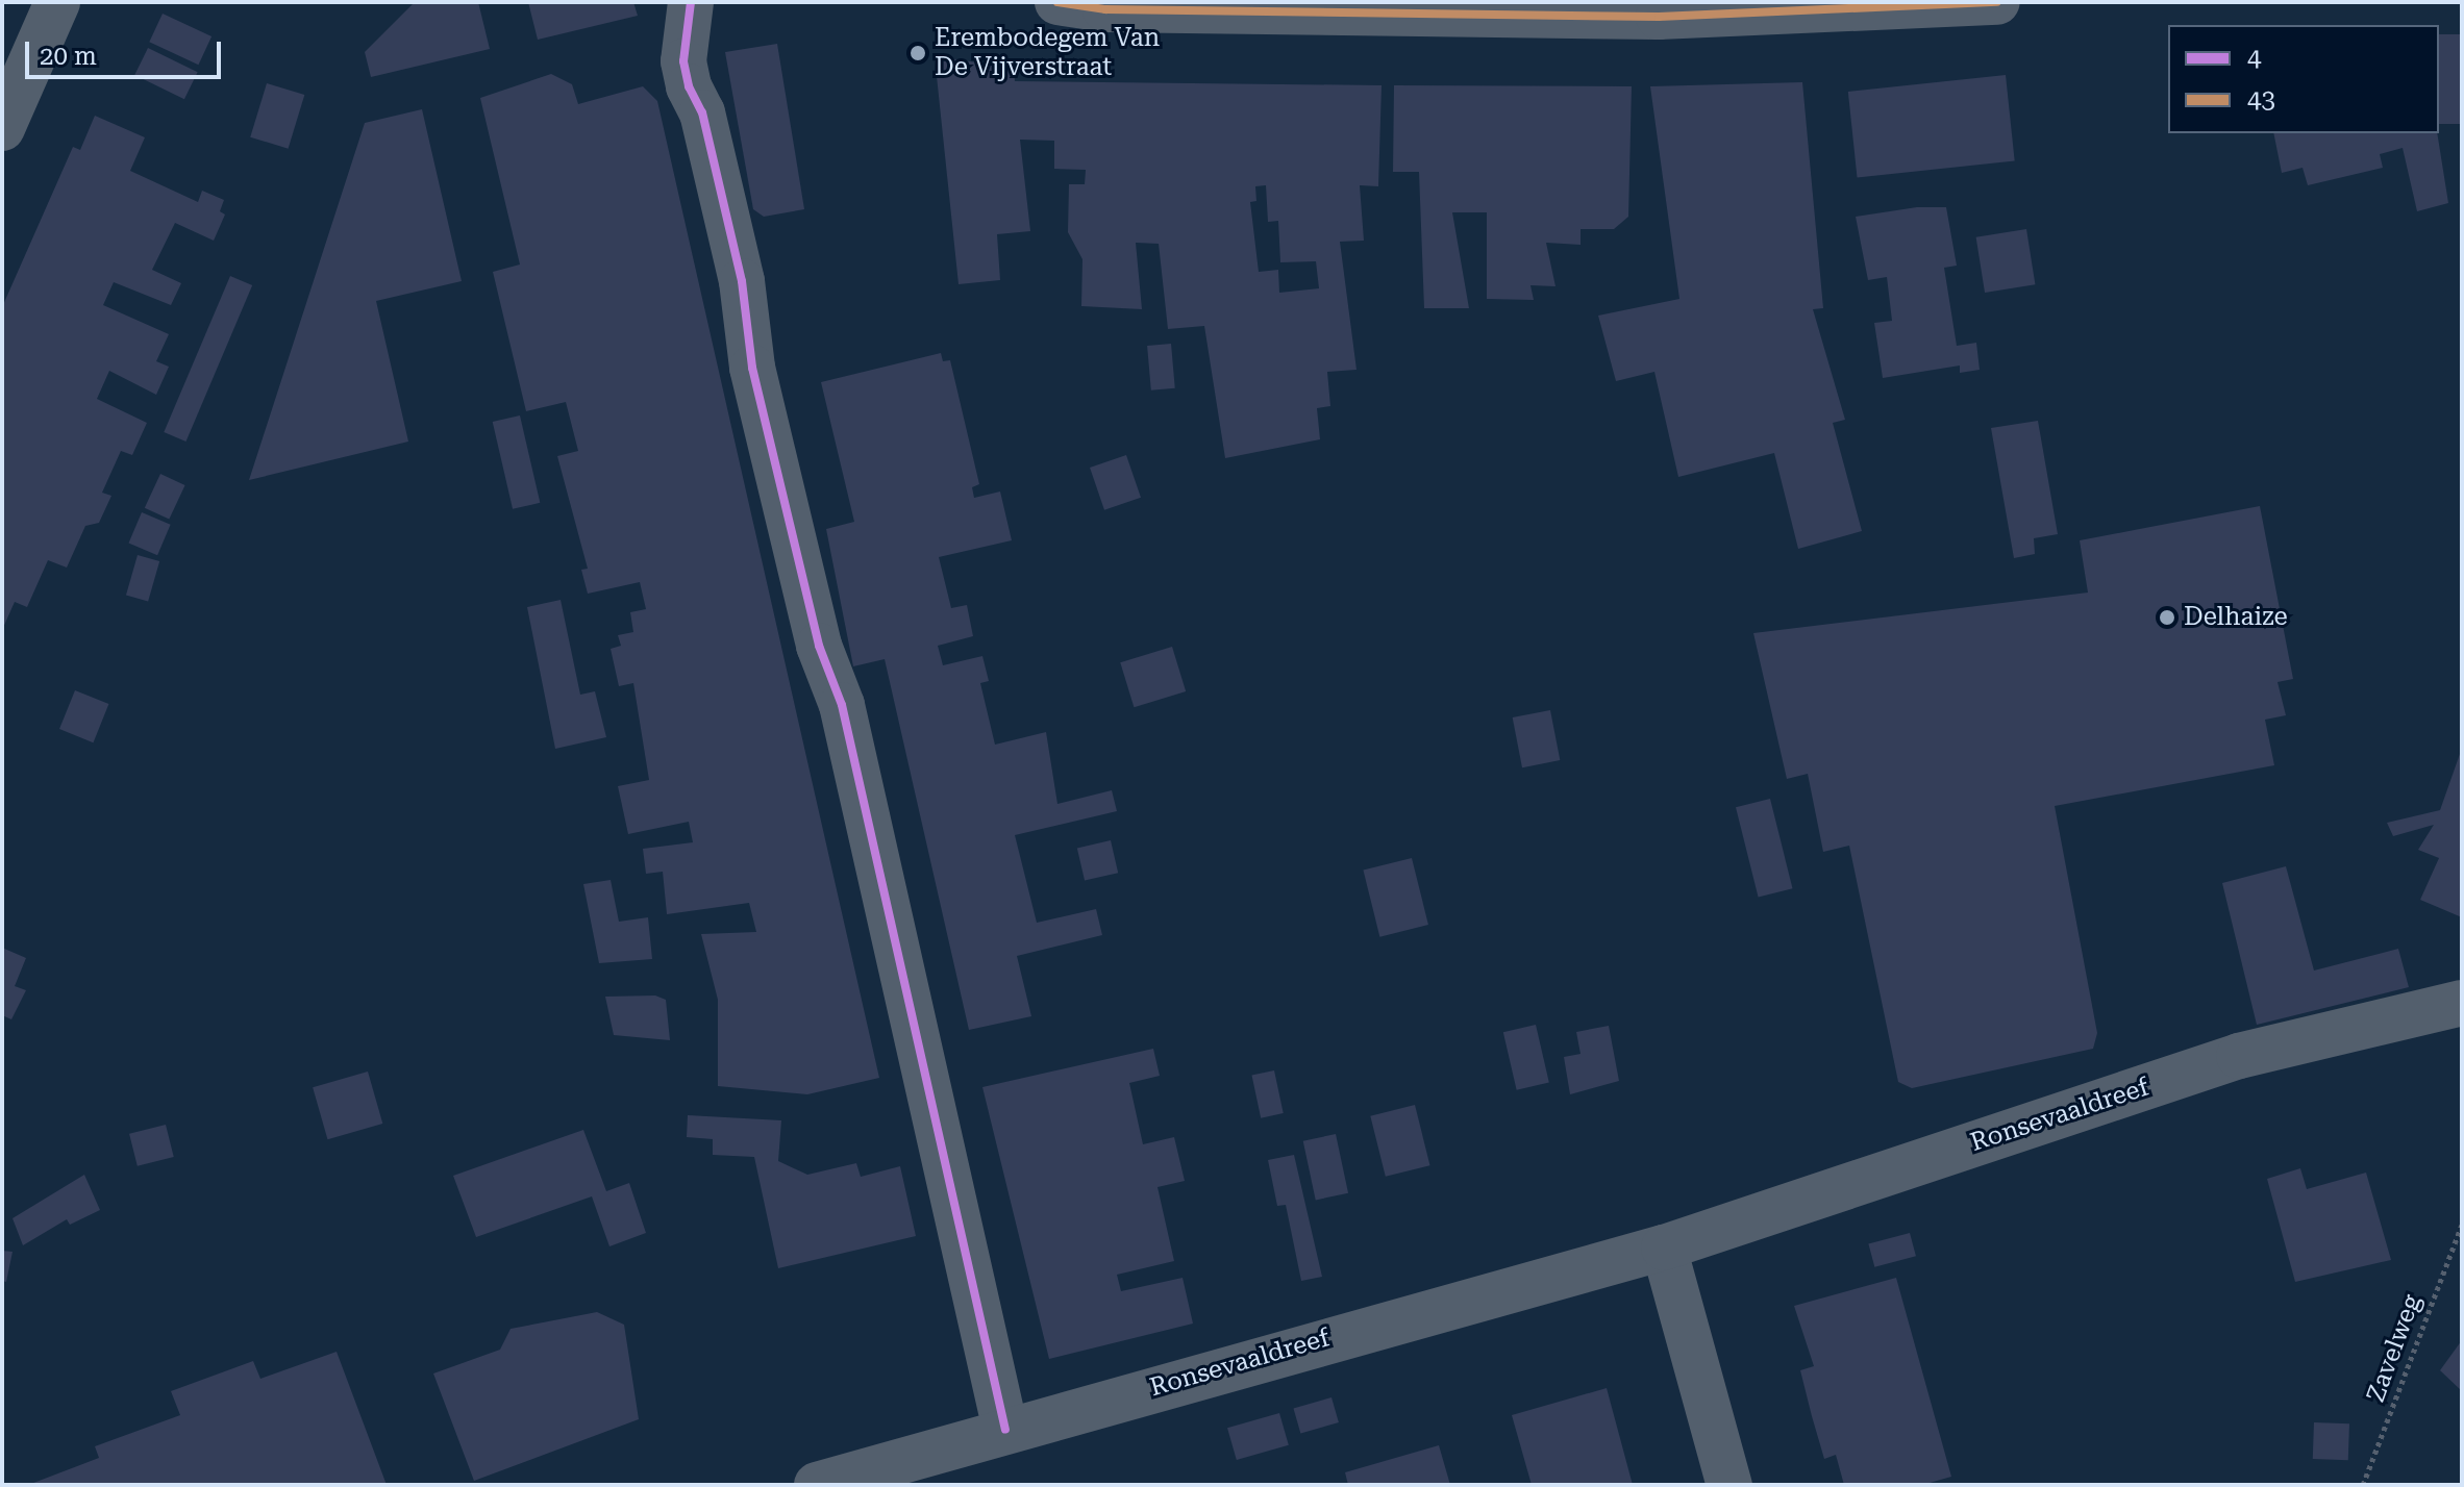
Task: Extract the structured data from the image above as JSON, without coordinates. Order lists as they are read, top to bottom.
{
  "streets": {
    "street": ["Ronsevaaldreef"],
    "path": ["Zavelweg"]
  },
  "places": ["Erembodegem Van De Vijverstraat", "Delhaize"],
  "lines": ["transit line 4", "transit line 43"],
  "legend": ["4", "43"],
  "scale_bar": "20 m"
}
